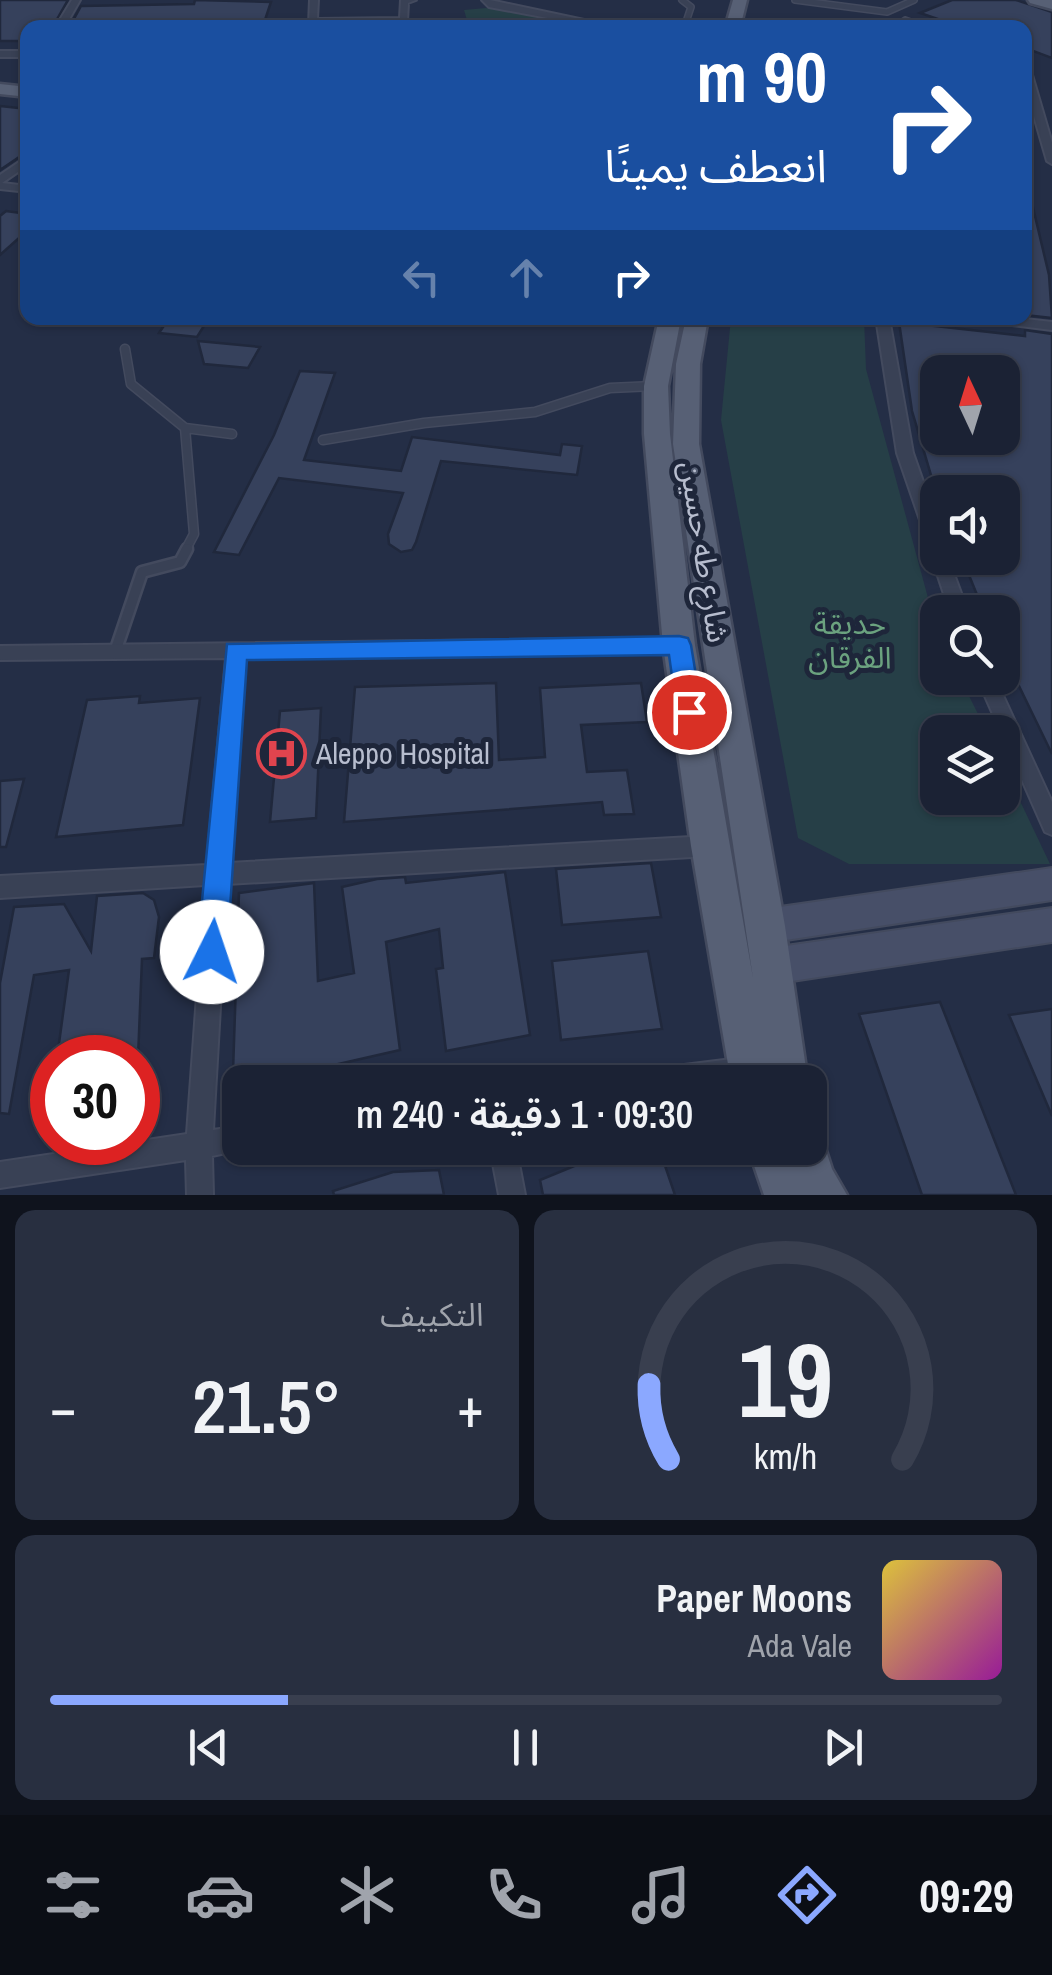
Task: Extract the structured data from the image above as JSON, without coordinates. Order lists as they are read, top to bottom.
{
  "streets": {
    "main road": ["شارع طه حسين"]
  },
  "parks": ["حديقة الفرقان"],
  "places": {
    "hospital": ["Aleppo Hospital"]
  },
  "north": "top",
  "page": {
    "turn": ["90 m", "انعطف يمينًا"],
    "limit": "30",
    "trip": "09:30 · 1 دقيقة · 240 m",
    "tile": "التكييف",
    "heat": ["−", "21.5°", "+"],
    "song": ["Paper Moons", "Ada Vale"],
    "tabs": "09:29",
    "gauge": ["19", "km/h"]
  }
}
